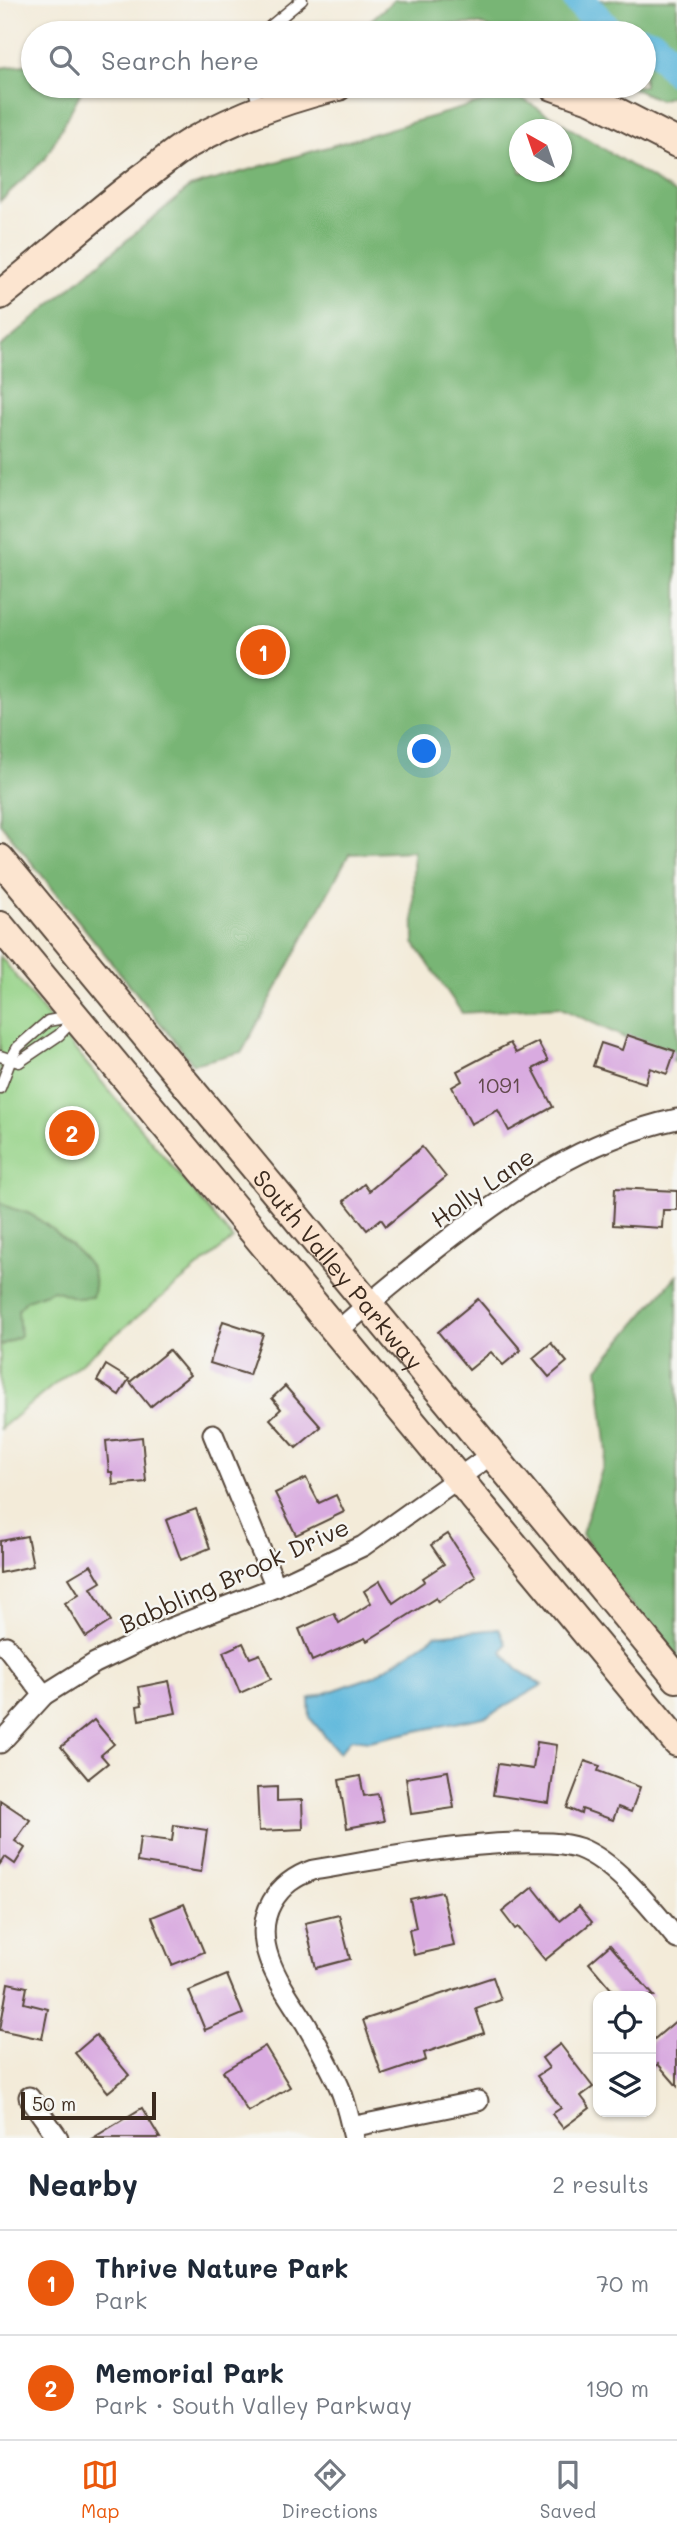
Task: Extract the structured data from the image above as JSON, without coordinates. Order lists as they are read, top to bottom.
{
  "streets": {
    "main road": ["South Valley Parkway"],
    "street": ["Holly Lane", "Babbling Brook Drive"]
  },
  "crossings": [
    ["Holly Lane", "South Valley Parkway"],
    ["South Valley Parkway", "Babbling Brook Drive"]
  ],
  "house_numbers": ["1091"],
  "scale_bar": "50 m",
  "north": "top left",
  "page": {
    "search": "Search here",
    "pins": ["1", "2"],
    "scale": "50 m",
    "heading": ["Nearby", "2 results"],
    "list": [
      {
        "mark": "1",
        "name": "Thrive Nature Park",
        "note": "Park",
        "value": "70 m"
      },
      {
        "mark": "2",
        "name": "Memorial Park",
        "note": "Park · South Valley Parkway",
        "value": "190 m"
      }
    ],
    "nav": ["Map", "Directions", "Saved"]
  }
}
